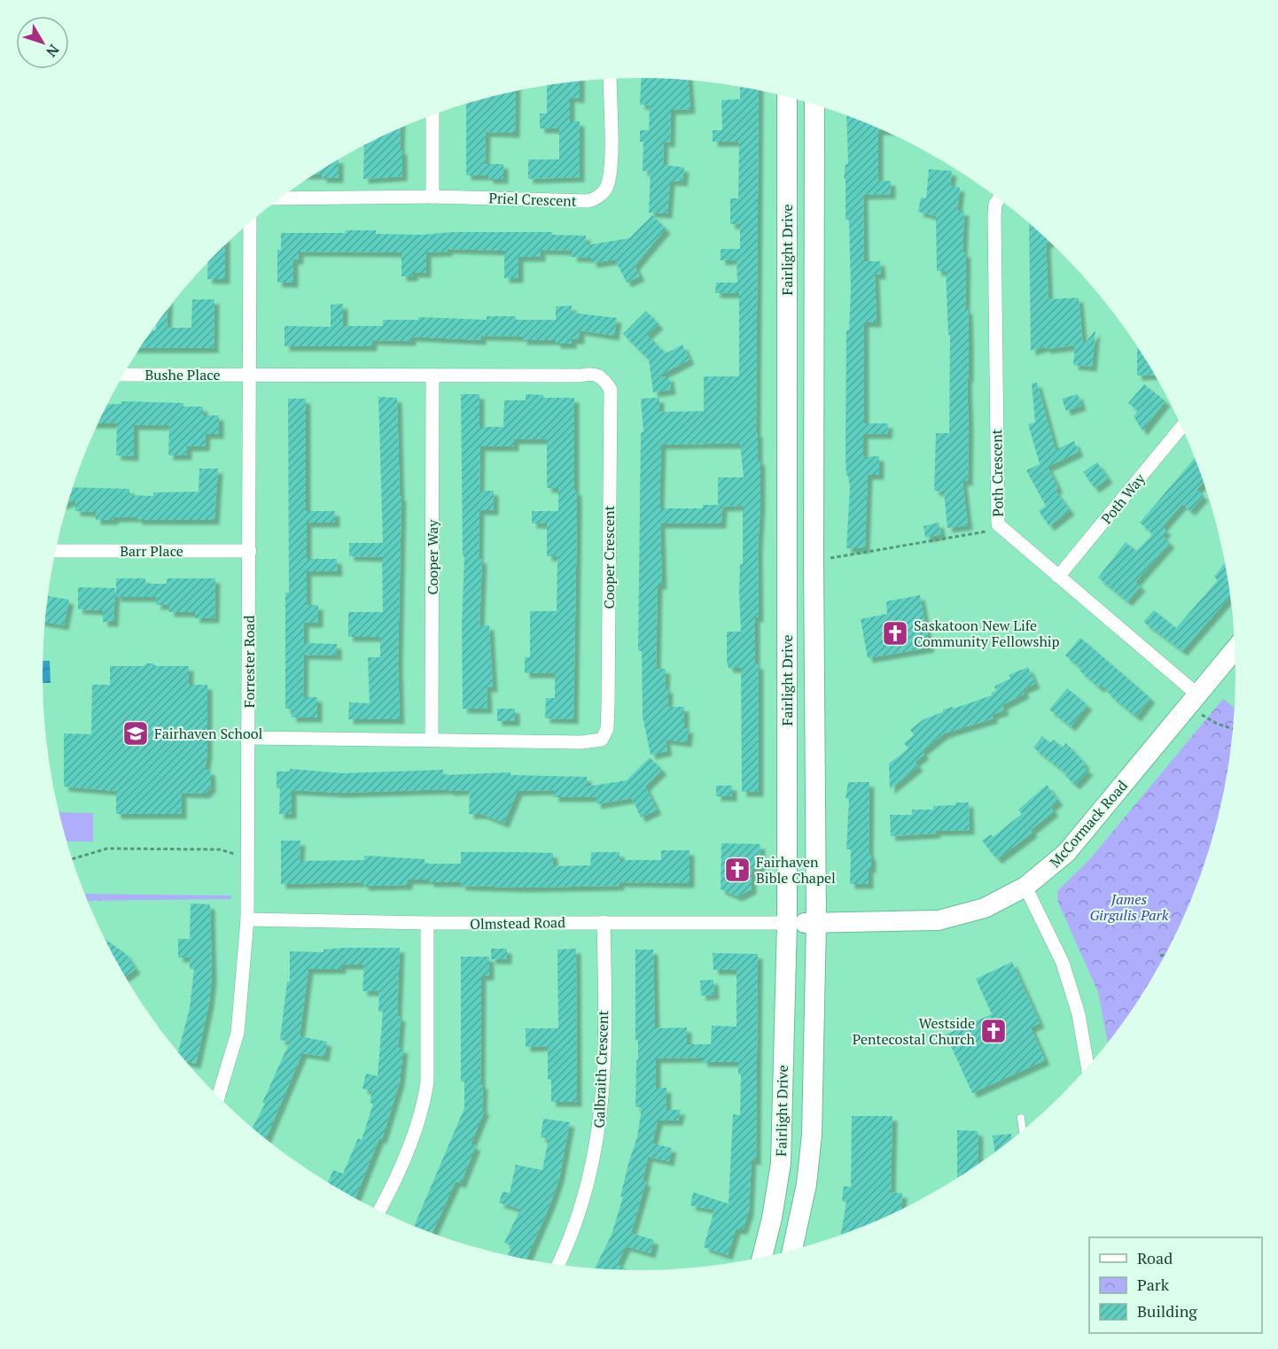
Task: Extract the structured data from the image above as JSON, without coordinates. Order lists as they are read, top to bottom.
{
  "streets": {
    "main road": ["Fairlight Drive", "McCormack Road"],
    "street": [
      "Priel Crescent",
      "Bushe Place",
      "Poth Crescent",
      "Poth Way",
      "Barr Place",
      "Cooper Way",
      "Cooper Crescent",
      "Forrester Road",
      "Olmstead Road",
      "Galbraith Crescent"
    ]
  },
  "crossings": [
    ["Fairlight Drive", "McCormack Road"],
    ["Fairlight Drive", "Olmstead Road"],
    ["Bushe Place", "Cooper Crescent"],
    ["Bushe Place", "Forrester Road"],
    ["Poth Crescent", "Poth Way"],
    ["Poth Crescent", "McCormack Road"],
    ["Barr Place", "Forrester Road"],
    ["Cooper Way", "Cooper Crescent"],
    ["Cooper Crescent", "Forrester Road"],
    ["Forrester Road", "Olmstead Road"],
    ["McCormack Road", "Olmstead Road"],
    ["Olmstead Road", "Galbraith Crescent"]
  ],
  "parks": ["James Girgulis Park"],
  "places": {
    "church": ["Saskatoon New Life Community Fellowship", "Fairhaven Bible Chapel", "Westside Pentecostal Church"],
    "school or university": ["Fairhaven School"]
  },
  "legend": ["Road", "Park", "Building"],
  "north": "bottom right"
}
